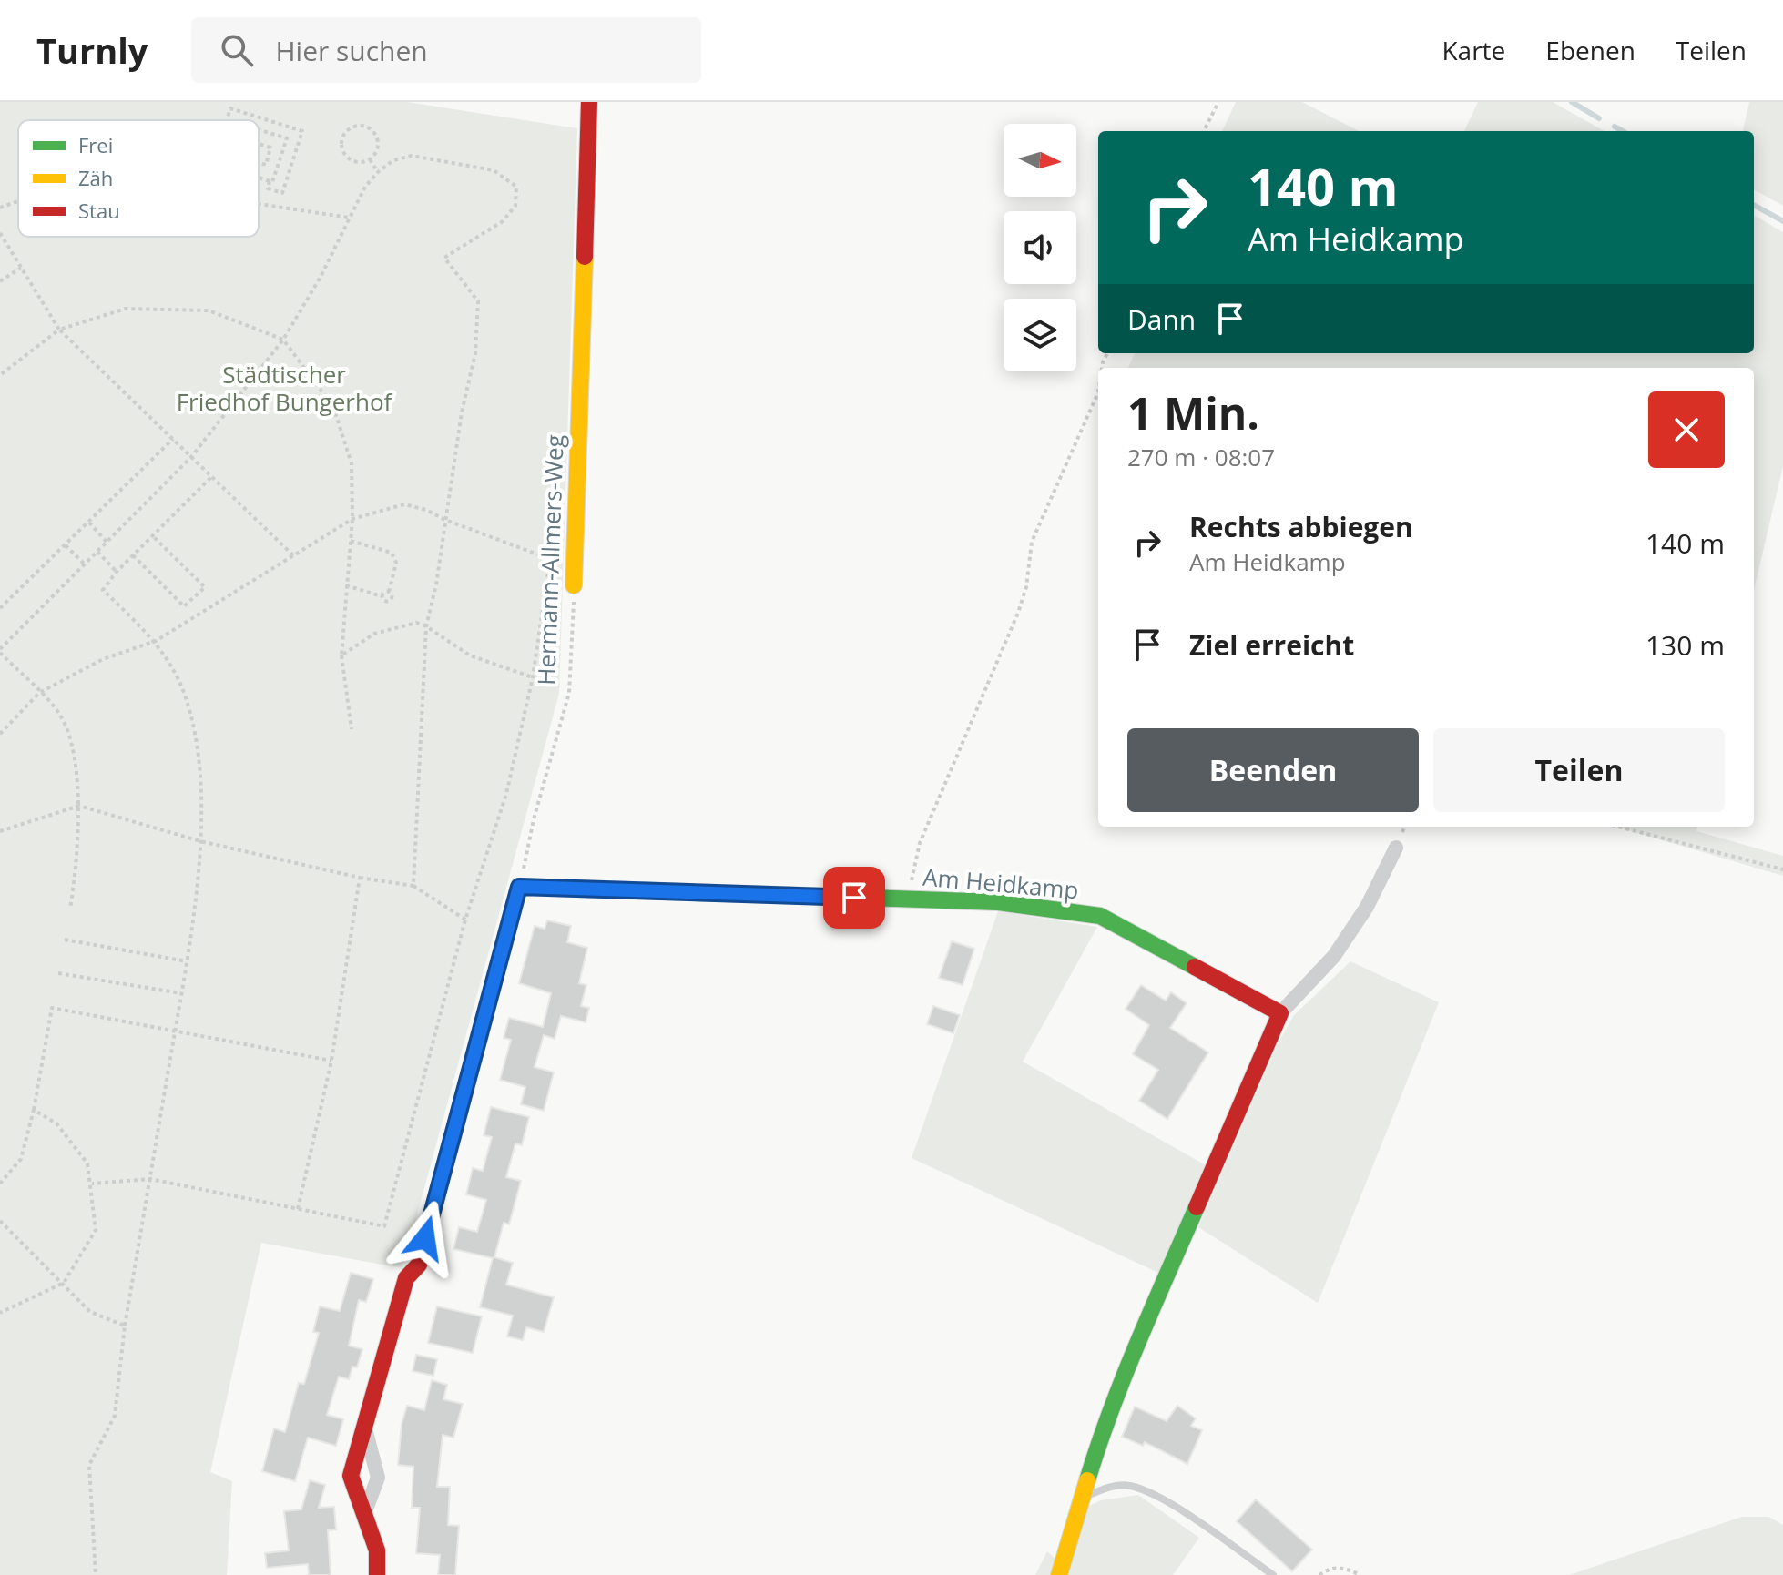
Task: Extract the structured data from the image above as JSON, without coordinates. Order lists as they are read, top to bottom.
{
  "streets": {
    "street": ["Hermann-Allmers-Weg", "Am Heidkamp"]
  },
  "crossings": [
    ["Hermann-Allmers-Weg", "Am Heidkamp"]
  ],
  "parks": ["Städtischer Friedhof Bungerhof"],
  "legend": ["Frei", "Zäh", "Stau"],
  "north": "right",
  "page": {
    "header": "Turnly",
    "search": "Hier suchen",
    "nav": ["Karte", "Ebenen", "Teilen"],
    "turn": ["140 m", "Am Heidkamp"],
    "then": "Dann",
    "heading": ["1 Min.", "270 m · 08:07"],
    "list": [
      {
        "name": "Rechts abbiegen",
        "note": "Am Heidkamp",
        "value": "140 m"
      },
      {
        "name": "Ziel erreicht",
        "value": "130 m"
      }
    ],
    "buttons": ["Beenden", "Teilen"]
  }
}
